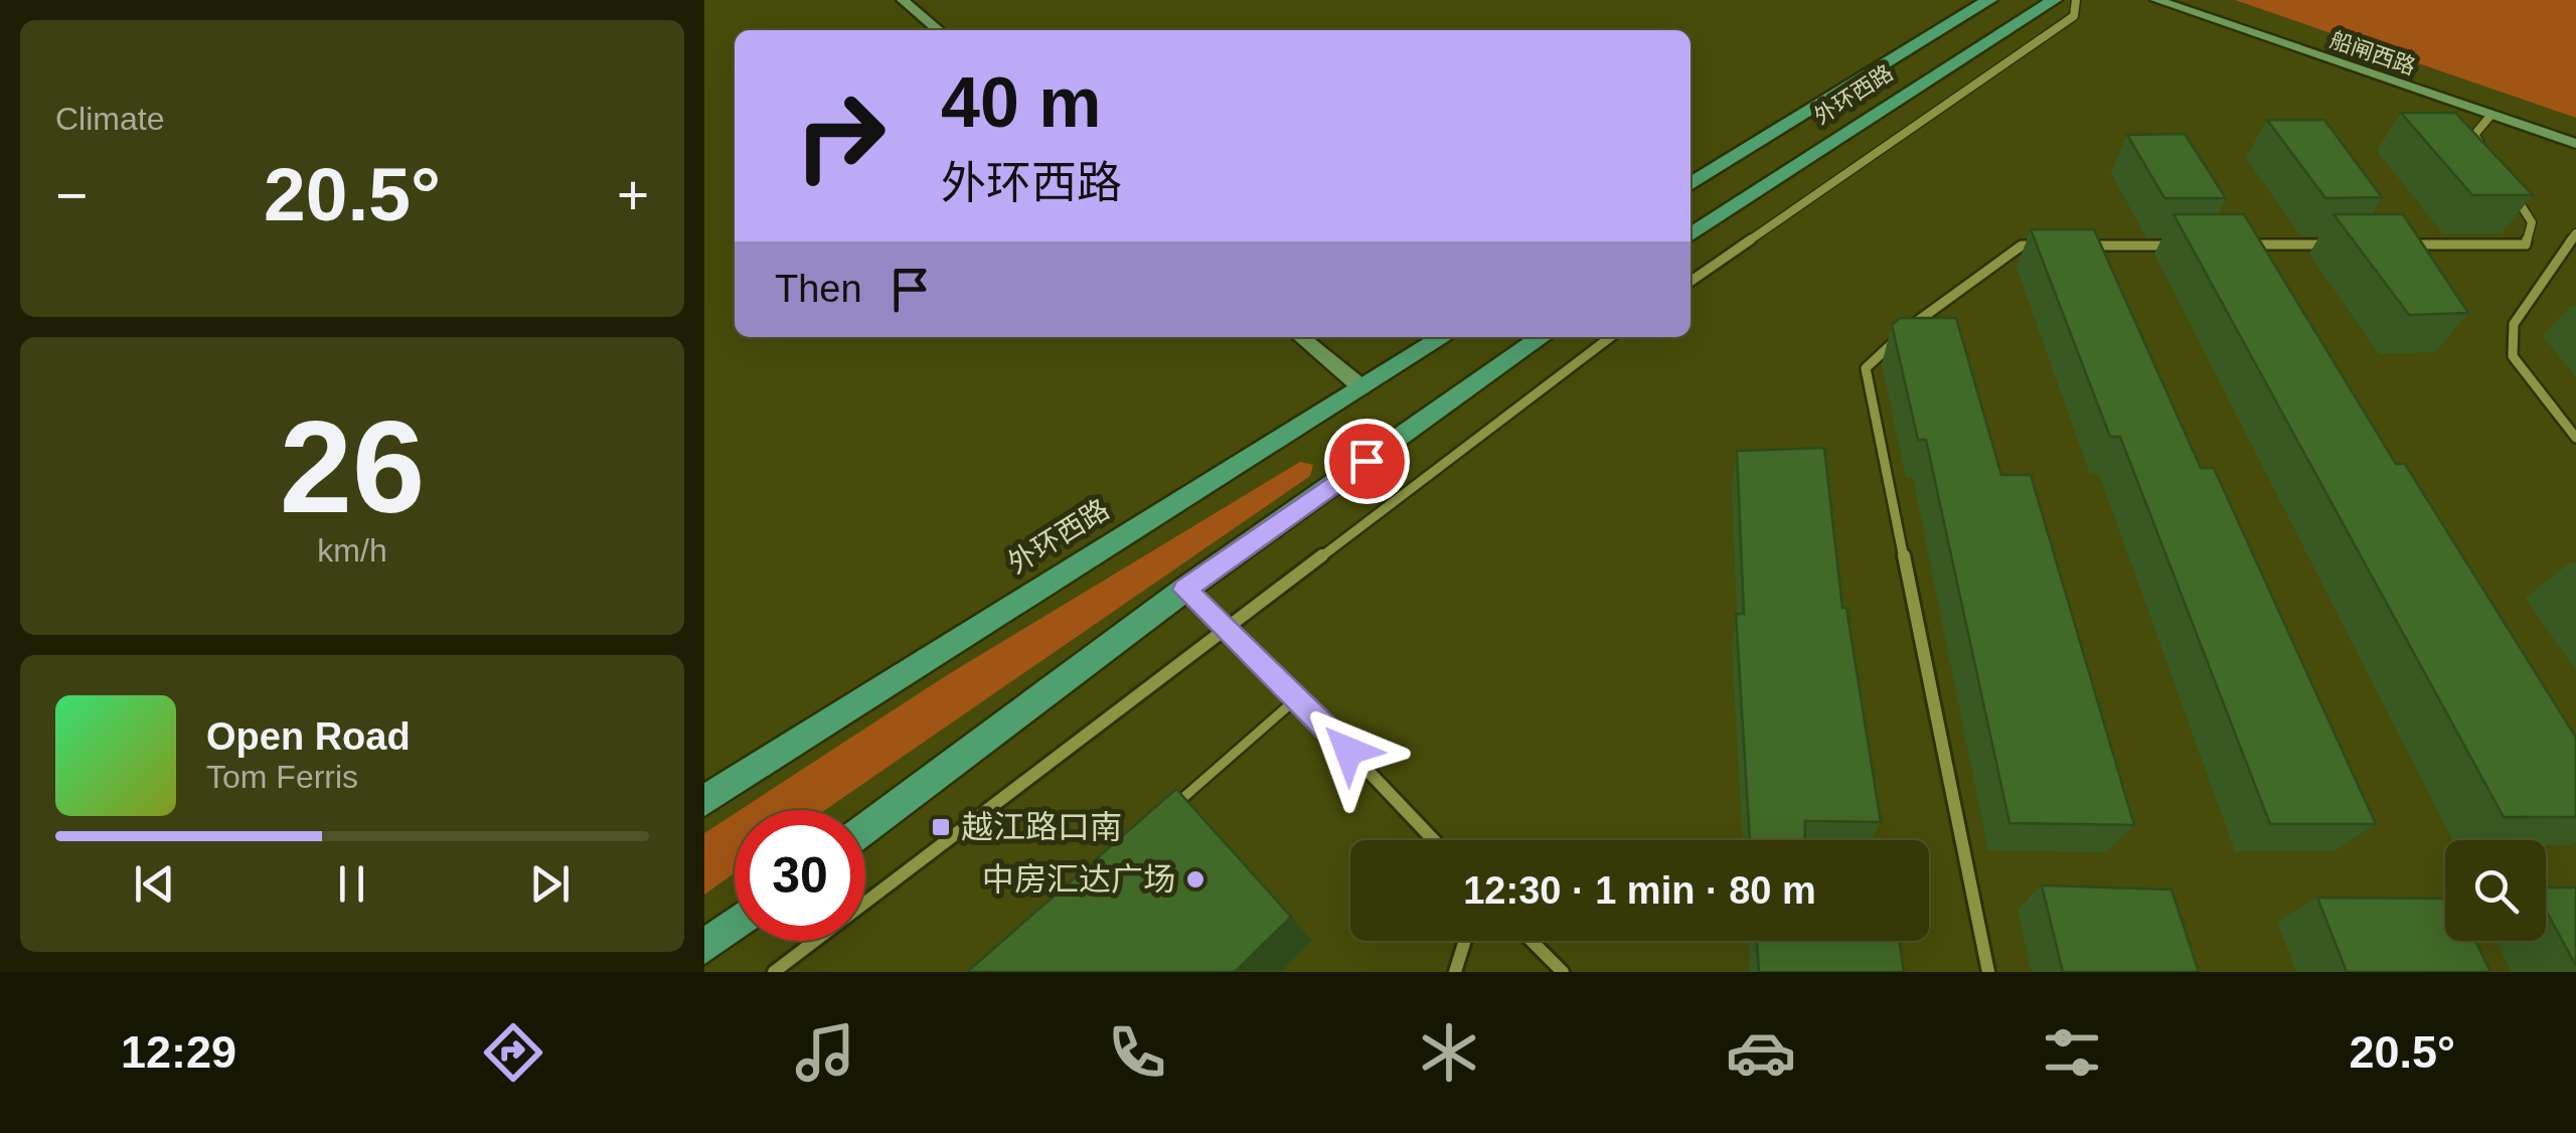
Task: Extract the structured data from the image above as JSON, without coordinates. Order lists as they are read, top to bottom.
{
  "streets": {
    "main road": ["外环西路"],
    "street": ["船闸西路"]
  },
  "places": {
    "transit": ["越江路口南"],
    "other": ["中房汇达广场"]
  },
  "page": {
    "tile": [
      "Climate",
      ["26", "km/h"]
    ],
    "turn": ["40 m", "外环西路"],
    "heat": ["−", "20.5°", "+"],
    "then": "Then",
    "song": ["Open Road", "Tom Ferris"],
    "limit": "30",
    "trip": "12:30 · 1 min · 80 m",
    "tabs": ["12:29", "20.5°"]
  }
}
